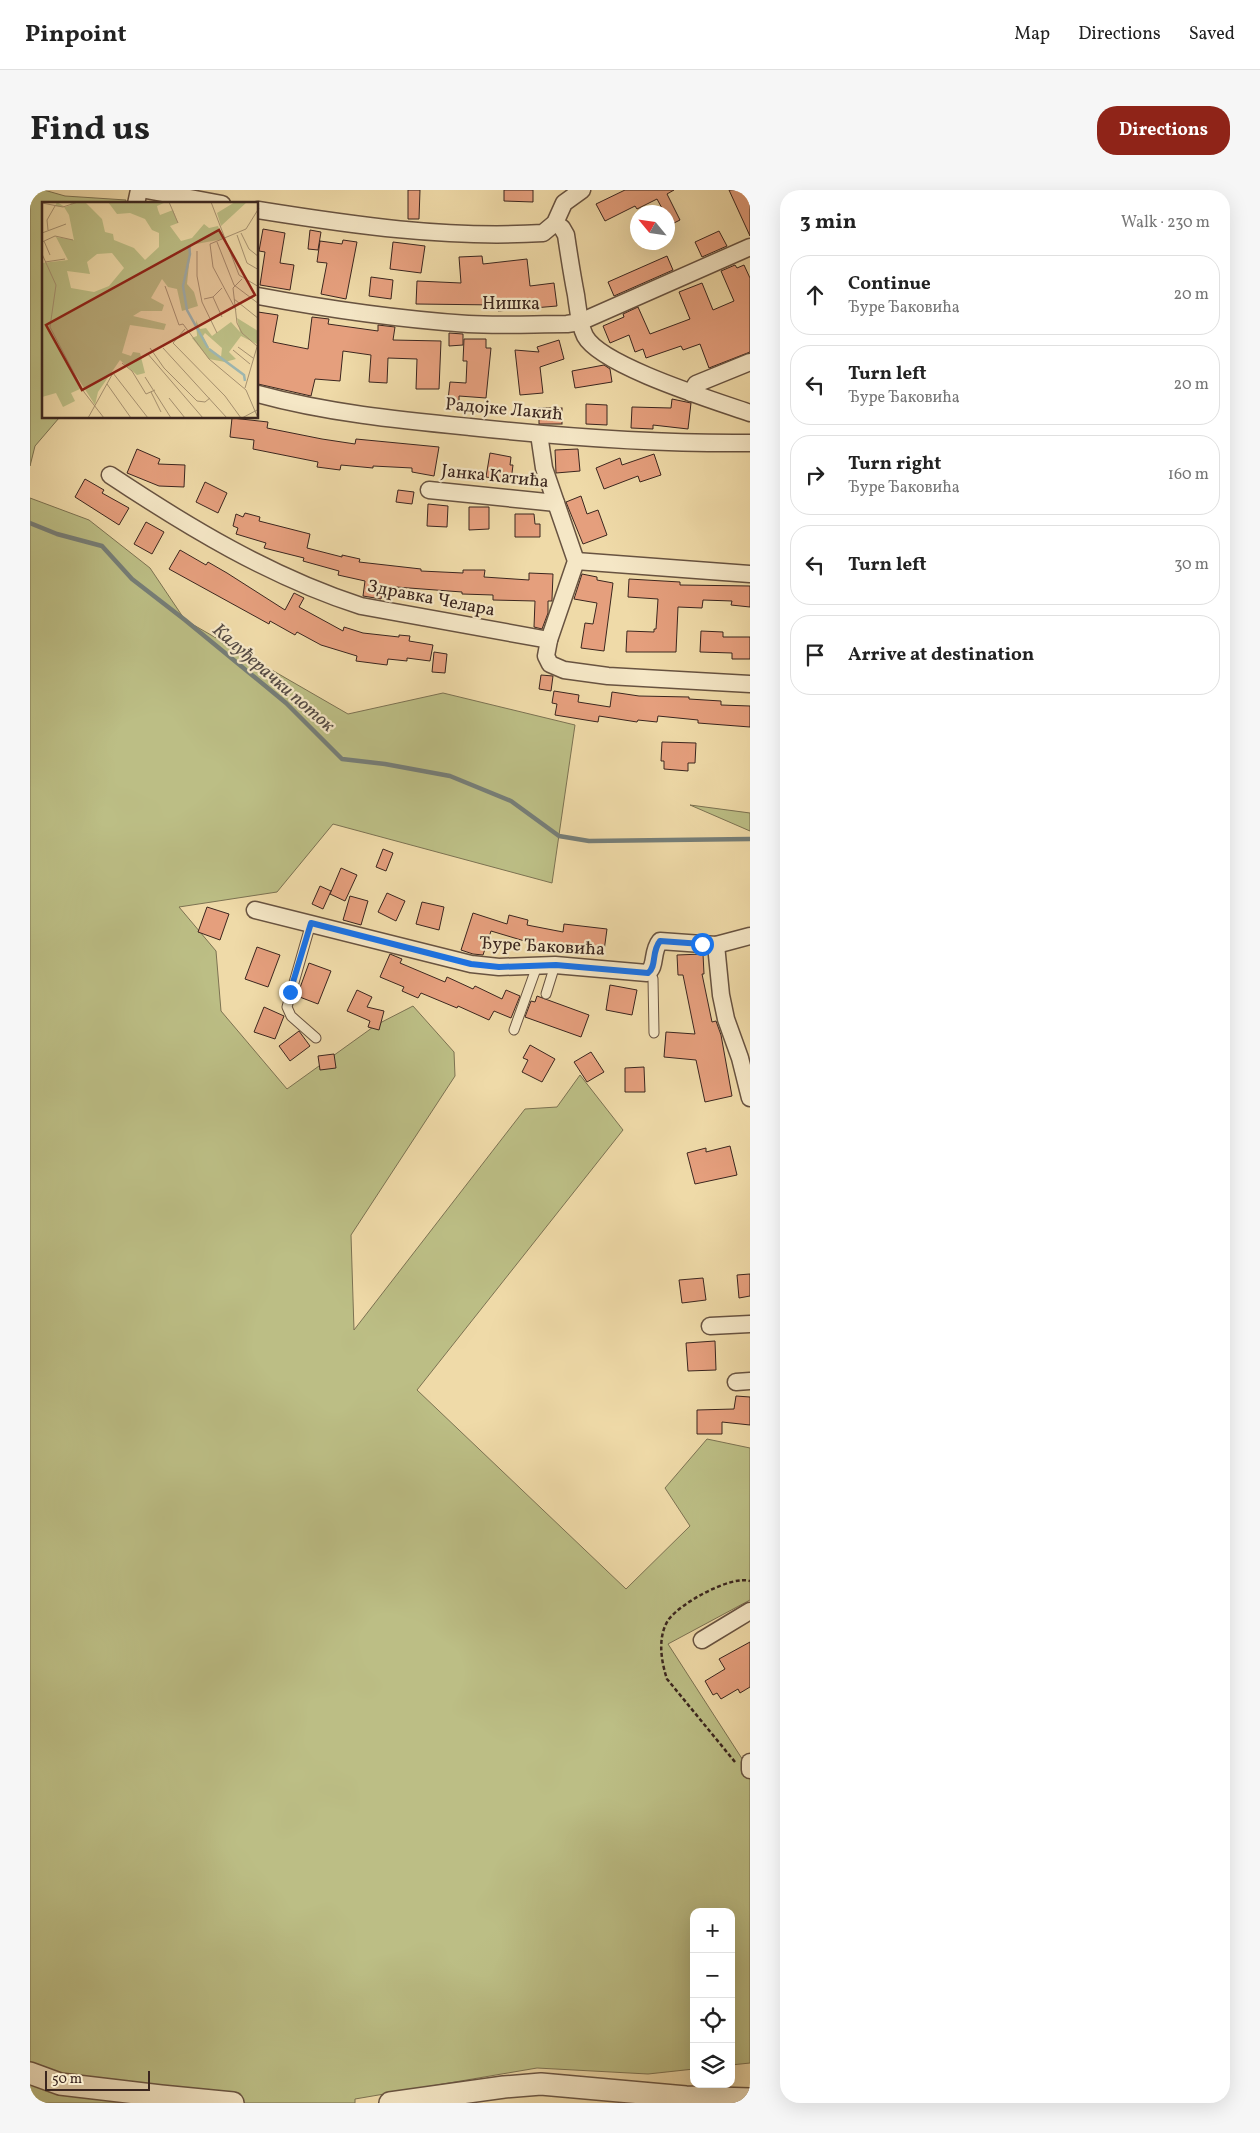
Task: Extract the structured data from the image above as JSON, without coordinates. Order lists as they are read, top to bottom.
{
  "streets": {
    "street": [
      "Нишка",
      "Радојке Лакић",
      "Јанка Катића",
      "Здравка Челара",
      "Ђуре Ђаковића"
    ]
  },
  "water": ["Калуђерачки поток"],
  "scale_bar": "50 m",
  "north": "top left",
  "page": {
    "header": "Pinpoint",
    "nav": ["Map", "Directions", "Saved"],
    "title": "Find us",
    "buttons": "Directions",
    "heading": ["3 min", "Walk · 230 m"],
    "list": [
      ["Continue", "Ђуре Ђаковића", "20 m"],
      ["Turn left", "Ђуре Ђаковића", "20 m"],
      ["Turn right", "Ђуре Ђаковића", "160 m"],
      ["Turn left", "30 m"],
      "Arrive at destination"
    ],
    "map_buttons": ["+", "−"],
    "scale": "50 m"
  }
}
